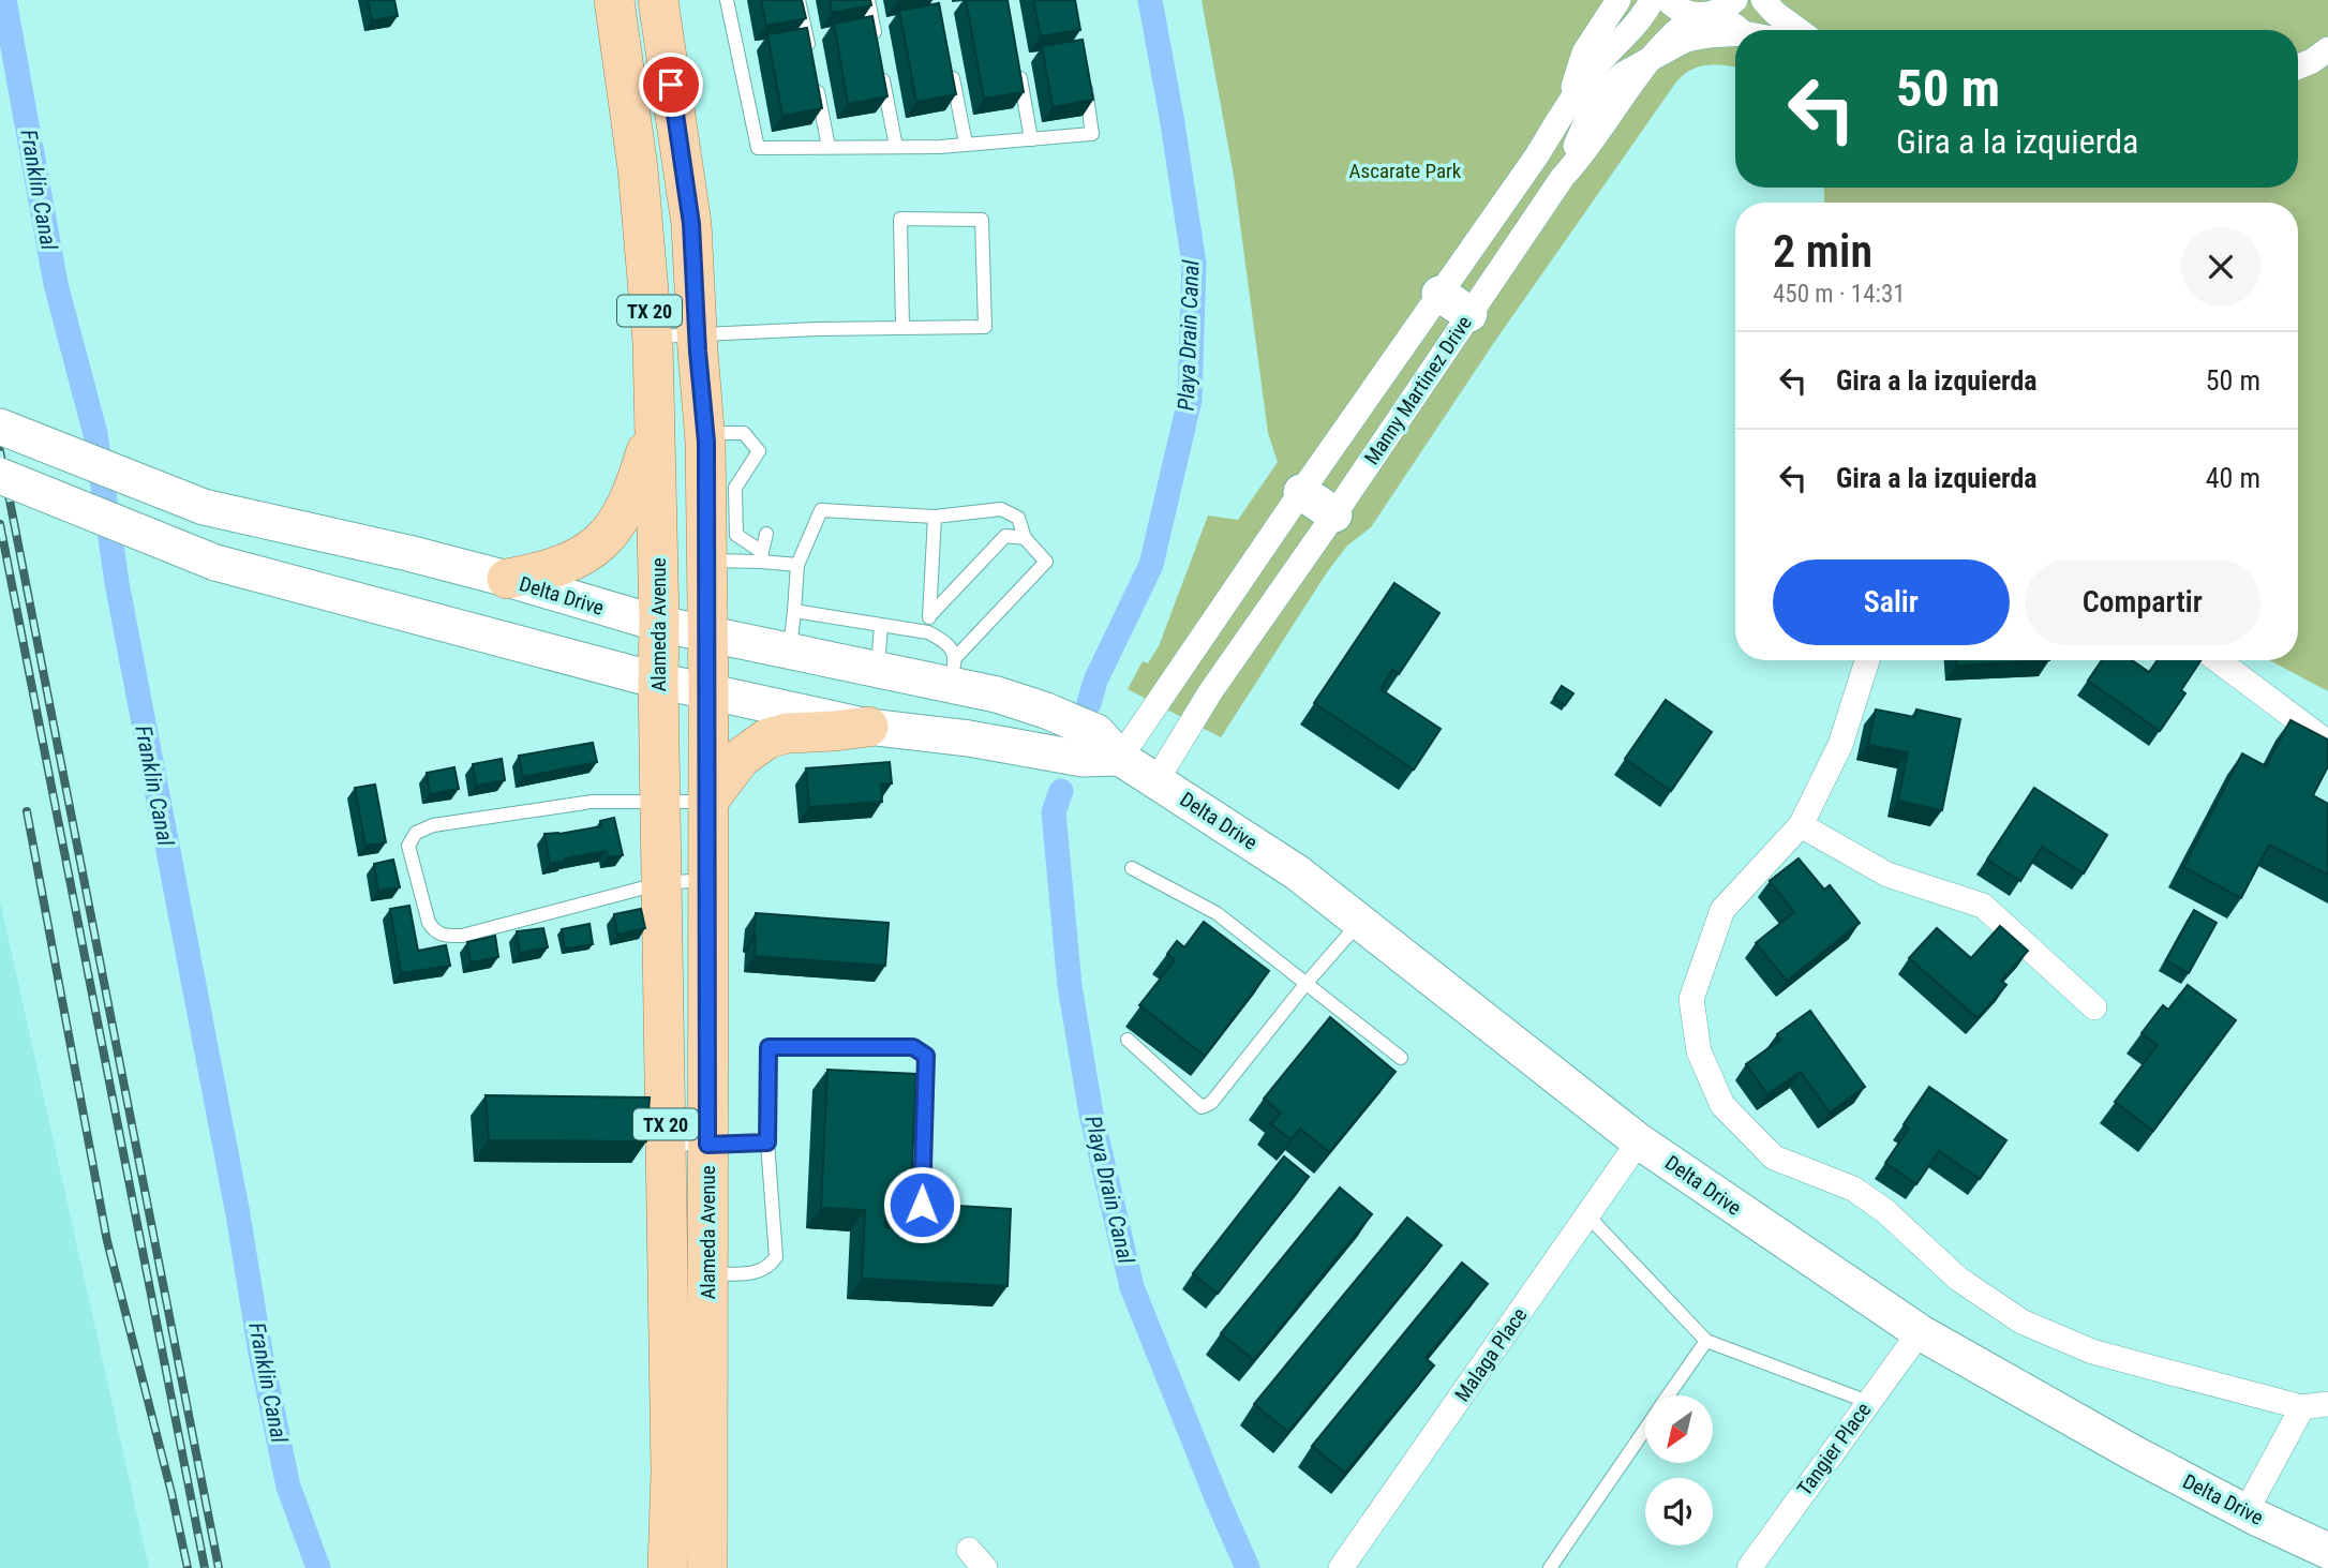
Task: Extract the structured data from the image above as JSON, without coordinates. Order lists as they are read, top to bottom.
{
  "streets": {
    "main road": ["TX 20", "Delta Drive", "Alameda Avenue"],
    "street": ["Manny Martinez Drive", "Malaga Place", "Tangier Place"]
  },
  "crossings": [
    ["Manny Martinez Drive", "Delta Drive"],
    ["Delta Drive", "Alameda Avenue"],
    ["Delta Drive", "Malaga Place"],
    ["Delta Drive", "Tangier Place"]
  ],
  "water": ["Franklin Canal", "Playa Drain Canal"],
  "parks": ["Ascarate Park"],
  "north": "bottom left",
  "page": {
    "turn": ["50 m", "Gira a la izquierda"],
    "heading": ["2 min", "450 m · 14:31"],
    "list": [
      {
        "name": "Gira a la izquierda",
        "value": "50 m"
      },
      {
        "name": "Gira a la izquierda",
        "value": "40 m"
      }
    ],
    "buttons": ["Salir", "Compartir"]
  }
}
